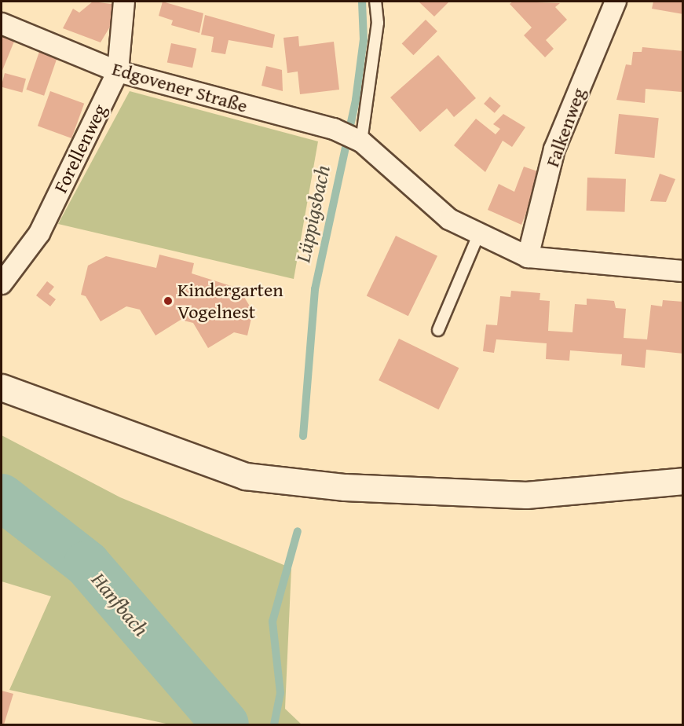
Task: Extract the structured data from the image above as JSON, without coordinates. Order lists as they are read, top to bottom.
{
  "streets": {
    "street": ["Edgovener Straße", "Falkenweg", "Forellenweg"]
  },
  "crossings": [
    ["Edgovener Straße", "Falkenweg"],
    ["Edgovener Straße", "Forellenweg"]
  ],
  "water": ["Lüppigsbach", "Hanfbach"],
  "places": ["Kindergarten Vogelnest"]
}
